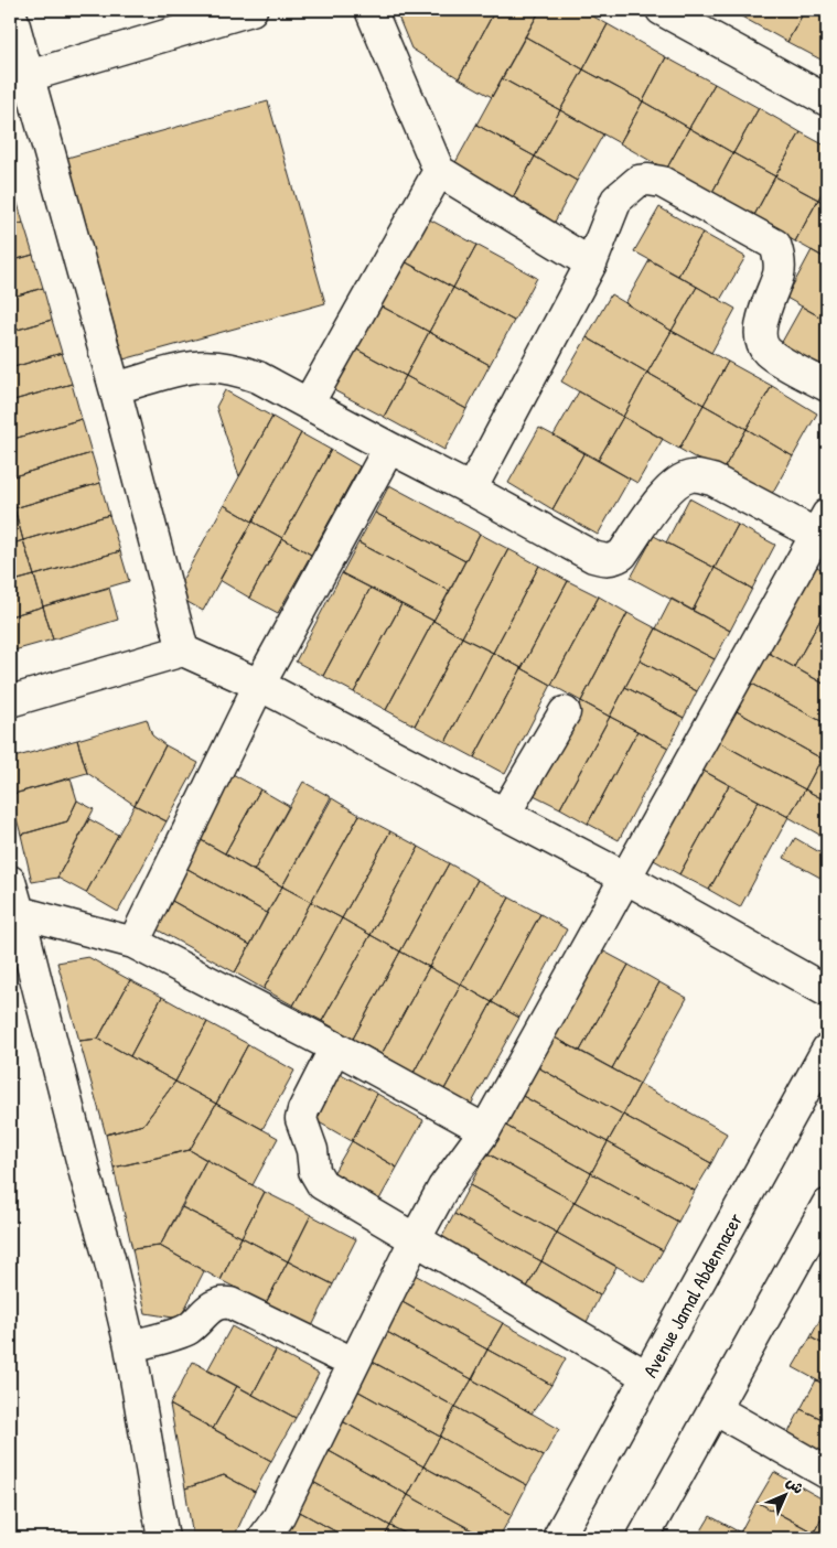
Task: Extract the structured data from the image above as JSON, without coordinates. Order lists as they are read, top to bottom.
{
  "streets": {
    "street": ["Avenue Jamal Abdennacer"]
  },
  "north": "top right"
}
